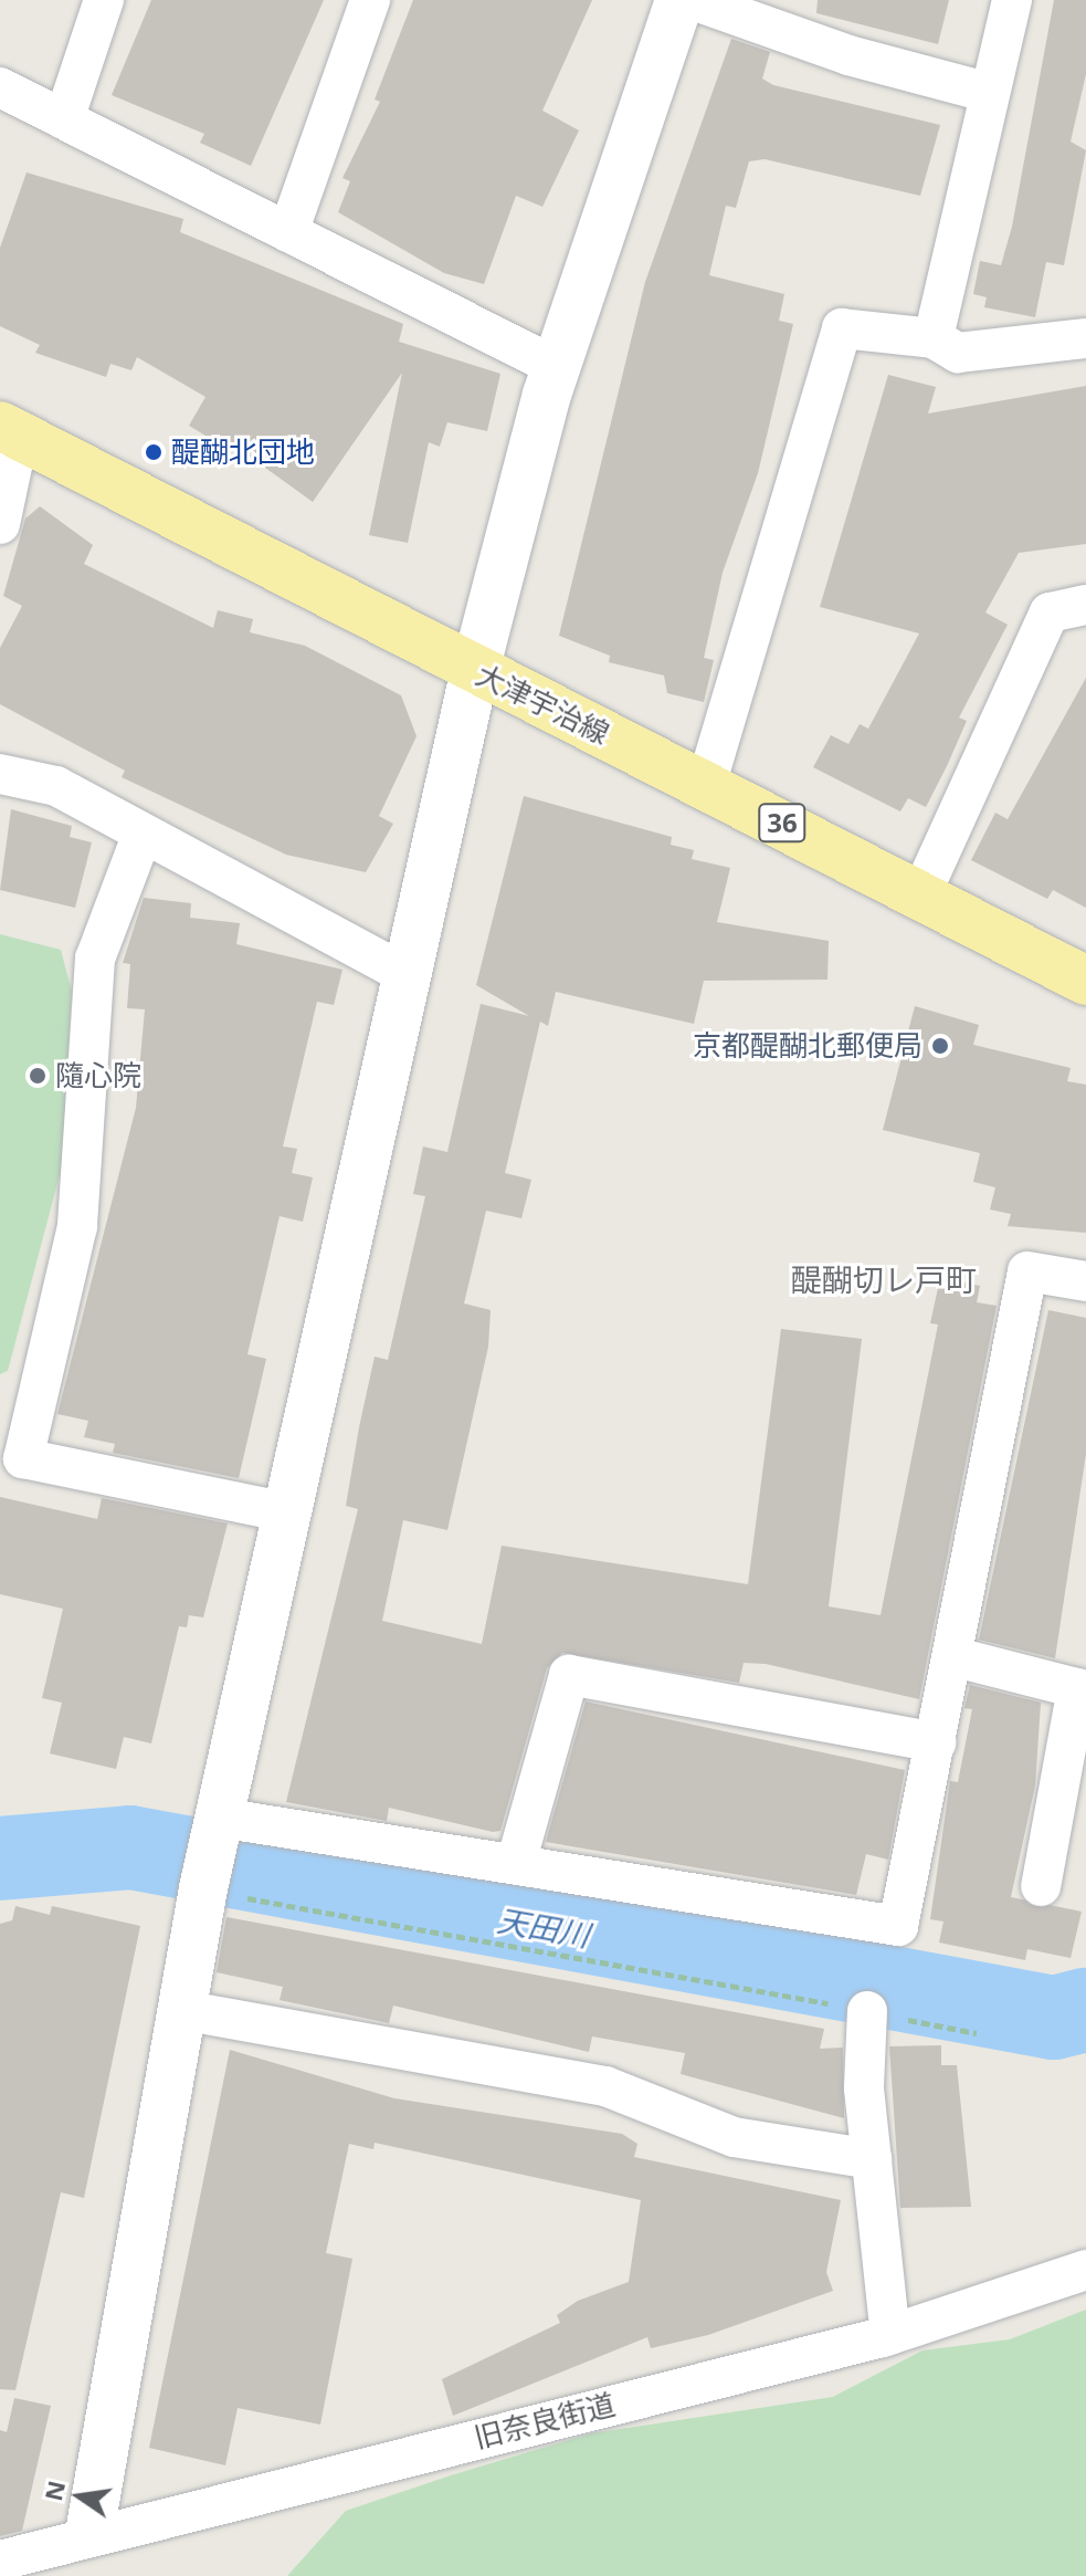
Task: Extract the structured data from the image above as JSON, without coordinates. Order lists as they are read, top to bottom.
{
  "streets": {
    "main road": ["大津宇治線", "36"],
    "street": ["旧奈良街道"]
  },
  "districts": ["醍醐切レ戸町"],
  "water": ["天田川"],
  "places": ["醍醐北団地", "京都醍醐北郵便局", "隨心院"],
  "north": "left"
}
